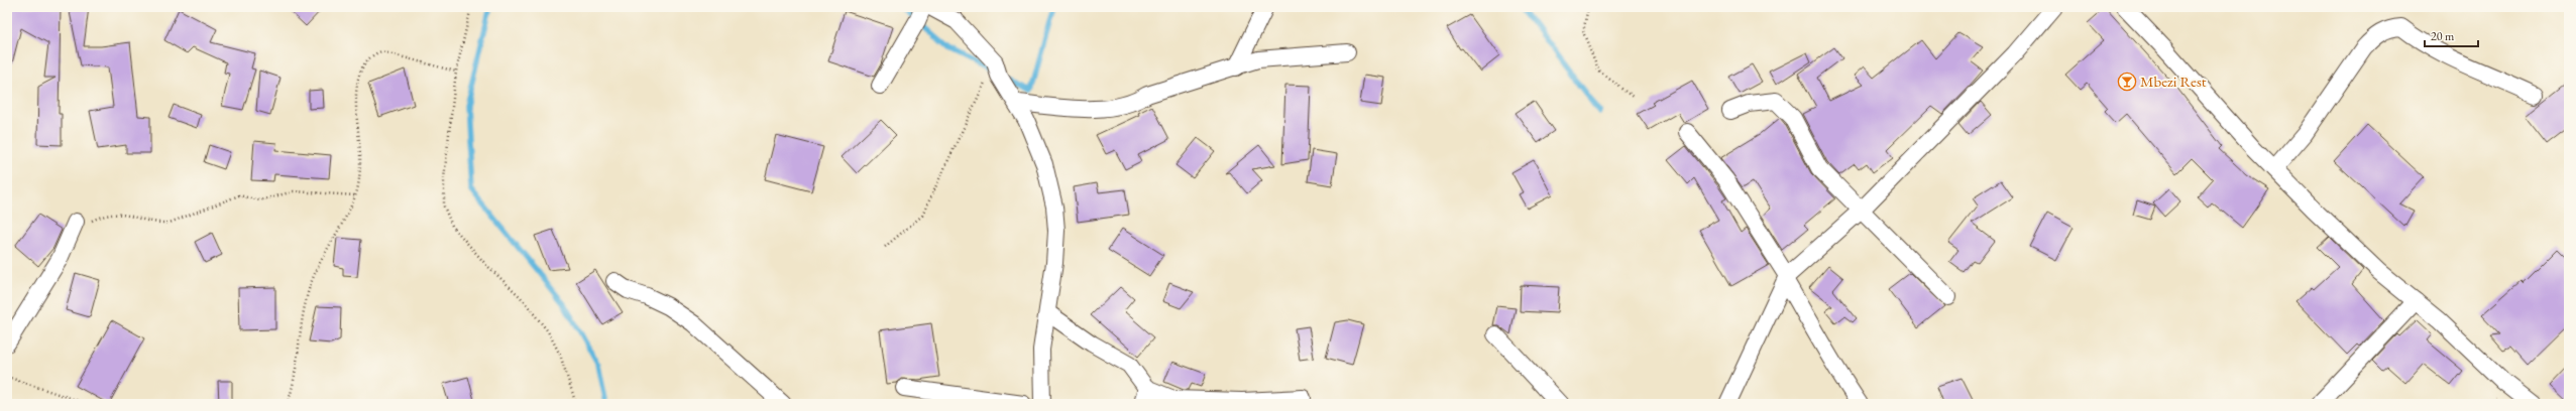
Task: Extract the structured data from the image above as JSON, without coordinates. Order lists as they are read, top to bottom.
{
  "places": {
    "bar": ["Mbezi Rest"]
  },
  "scale_bar": "20 m"
}
